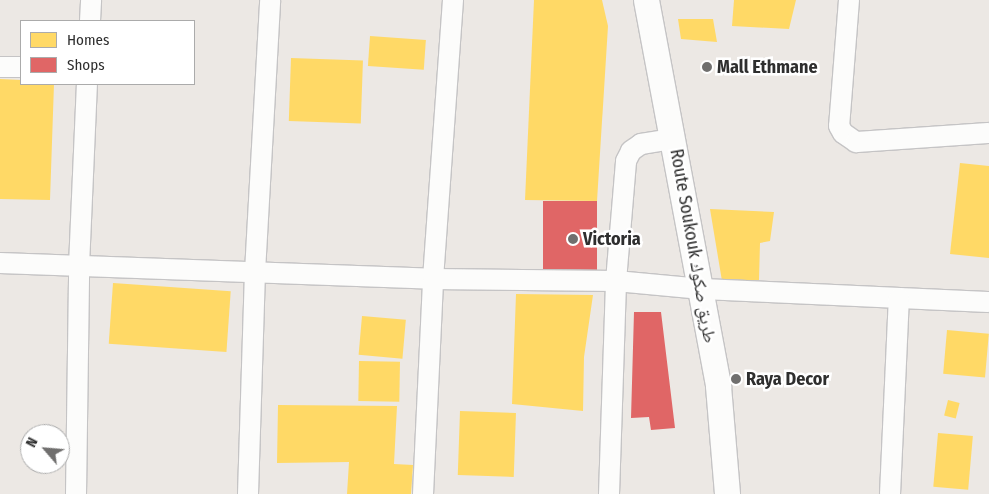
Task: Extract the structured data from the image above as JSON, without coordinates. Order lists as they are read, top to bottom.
{
  "streets": {
    "street": ["Route Soukouk طريق صكوك"]
  },
  "places": ["Mall Ethmane", "Victoria", "Raya Decor"],
  "legend": ["Homes", "Shops"],
  "north": "top left"
}
